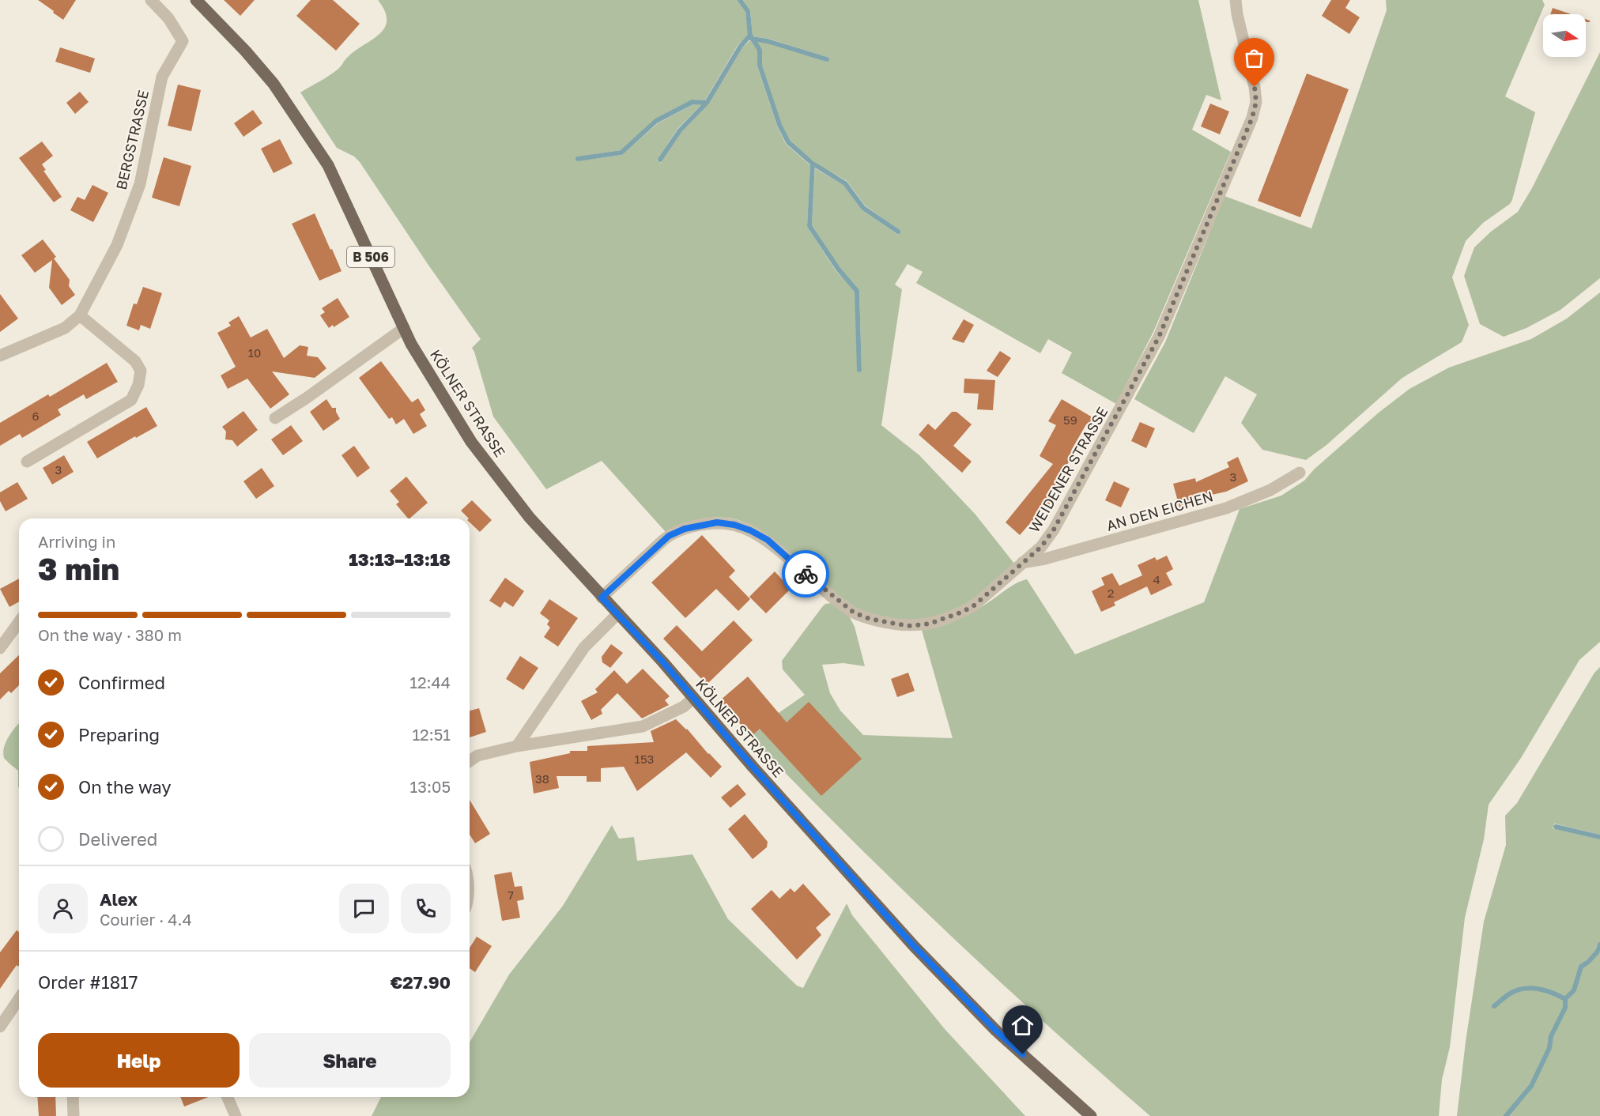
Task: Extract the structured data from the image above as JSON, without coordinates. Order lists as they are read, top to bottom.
{
  "streets": {
    "main road": ["B 506", "KÖLNER STRASSE"],
    "street": ["BERGSTRASSE", "WEIDENER STRASSE", "AN DEN EICHEN"]
  },
  "crossings": [
    ["KÖLNER STRASSE", "WEIDENER STRASSE"],
    ["WEIDENER STRASSE", "AN DEN EICHEN"]
  ],
  "house_numbers": [
    "10",
    "6",
    "59",
    "3",
    "3",
    "4",
    "2",
    "153",
    "38",
    "7"
  ],
  "north": "right",
  "page": {
    "heading": ["3 min", "Arriving in", "13:13–13:18"],
    "panel": [
      "Alex",
      "Courier · 4.4",
      "Order #1817",
      "€27.90"
    ],
    "bar": "On the way · 380 m",
    "list": [
      ["Confirmed", "12:44"],
      ["Preparing", "12:51"],
      ["On the way", "13:05"],
      "Delivered"
    ],
    "buttons": ["Help", "Share"]
  }
}
